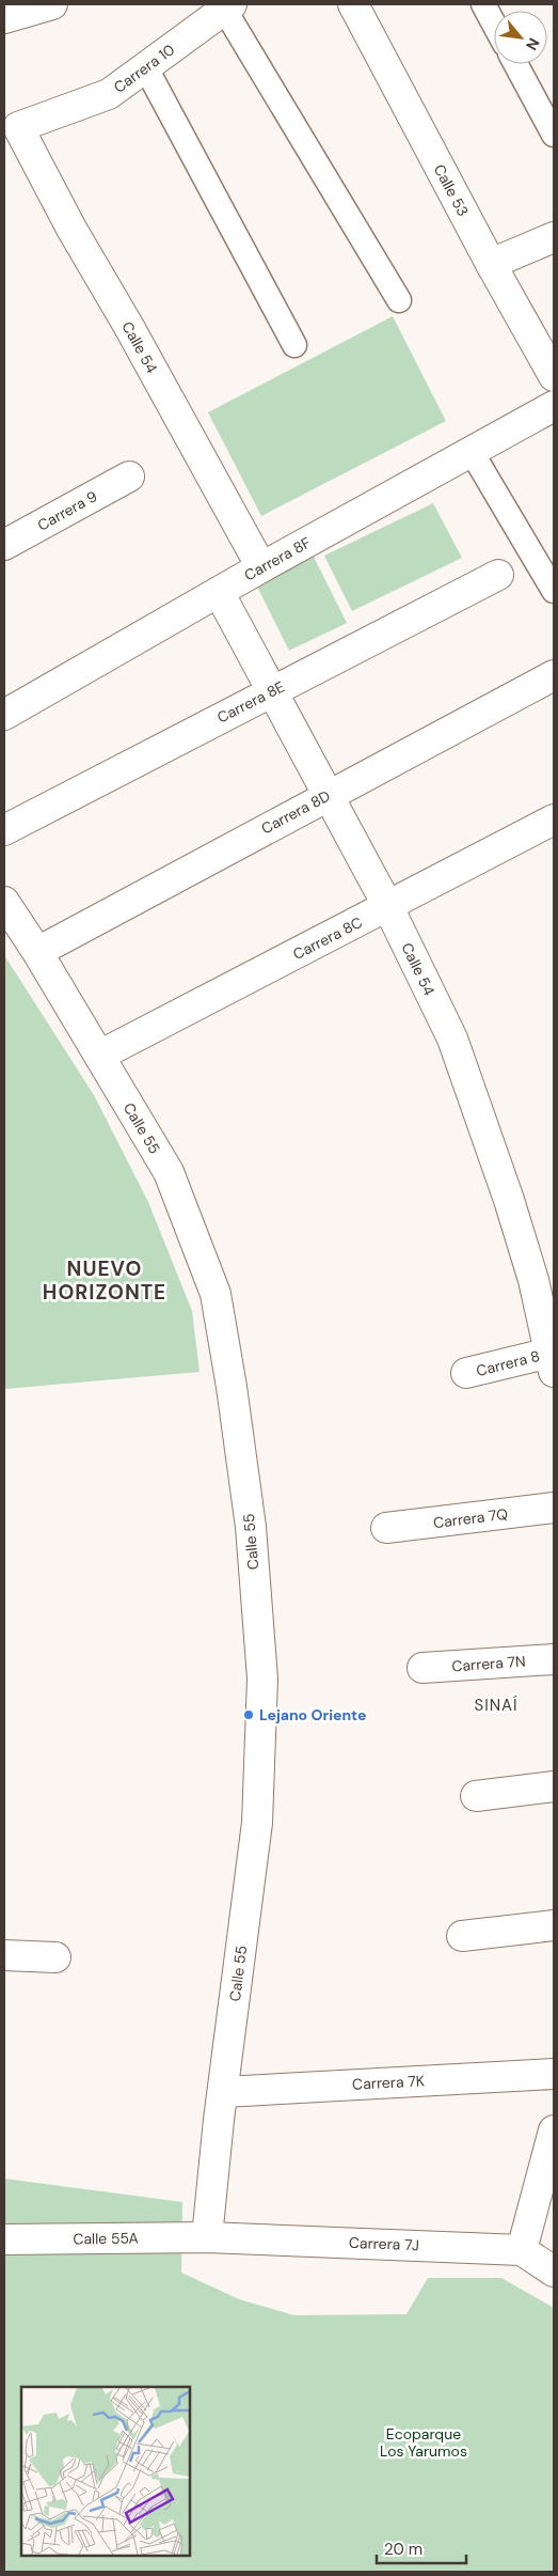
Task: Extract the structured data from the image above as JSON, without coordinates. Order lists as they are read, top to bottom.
{
  "streets": {
    "street": [
      "Carrera 10",
      "Calle 53",
      "Calle 54",
      "Carrera 9",
      "Carrera 8F",
      "Carrera 8E",
      "Carrera 8D",
      "Carrera 8C",
      "Calle 55",
      "Carrera 8",
      "Carrera 7Q",
      "Carrera 7N",
      "Carrera 7K",
      "Calle 55A",
      "Carrera 7J"
    ]
  },
  "crossings": [
    ["Carrera 10", "Calle 54"],
    ["Calle 54", "Carrera 8F"],
    ["Calle 54", "Carrera 8E"],
    ["Calle 54", "Carrera 8D"],
    ["Calle 54", "Carrera 8C"],
    ["Calle 54", "Carrera 8"],
    ["Carrera 8D", "Calle 55"],
    ["Carrera 8C", "Calle 55"],
    ["Calle 55", "Carrera 7K"],
    ["Calle 55", "Calle 55A"],
    ["Calle 55", "Carrera 7J"],
    ["Calle 55A", "Carrera 7J"]
  ],
  "districts": ["NUEVO HORIZONTE", "SINAÍ"],
  "parks": ["Ecoparque Los Yarumos"],
  "places": ["Lejano Oriente"],
  "scale_bar": "20 m",
  "north": "bottom right"
}
